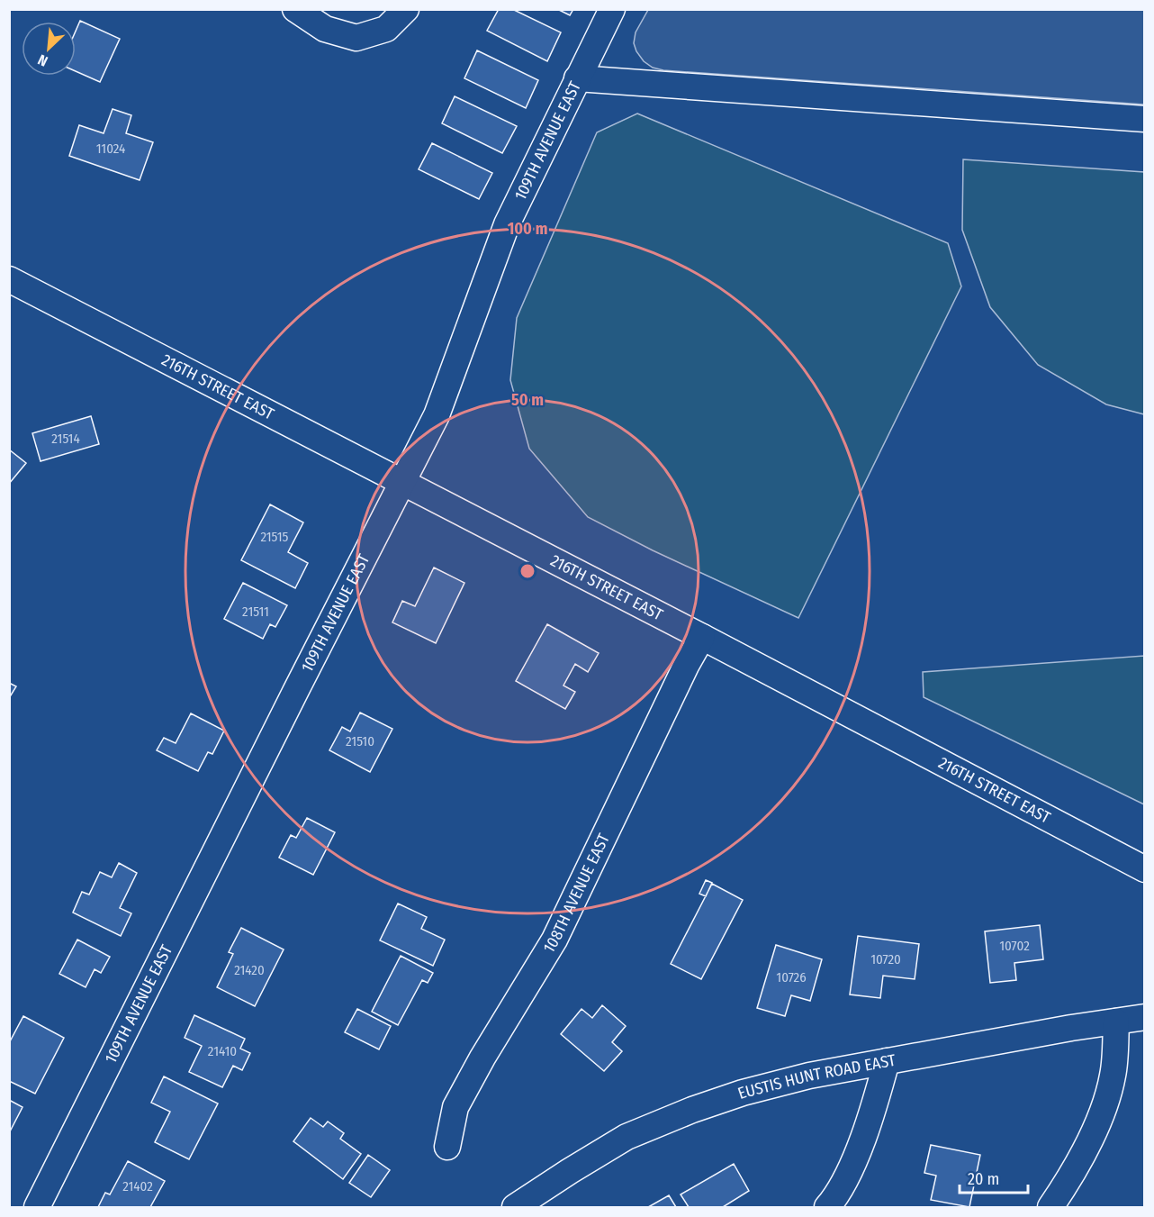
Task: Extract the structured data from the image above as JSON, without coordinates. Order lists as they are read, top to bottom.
{
  "streets": {
    "street": [
      "109TH AVENUE EAST",
      "216TH STREET EAST",
      "108TH AVENUE EAST",
      "EUSTIS HUNT ROAD EAST"
    ]
  },
  "crossings": [
    ["109TH AVENUE EAST", "216TH STREET EAST"],
    ["216TH STREET EAST", "108TH AVENUE EAST"]
  ],
  "house_numbers": [
    "11024",
    "21514",
    "21515",
    "21511",
    "21510",
    "10702",
    "10720",
    "21420",
    "10726",
    "21410",
    "21402"
  ],
  "scale_bar": "20 m",
  "north": "bottom left",
  "rings": ["100 m", "50 m"]
}
